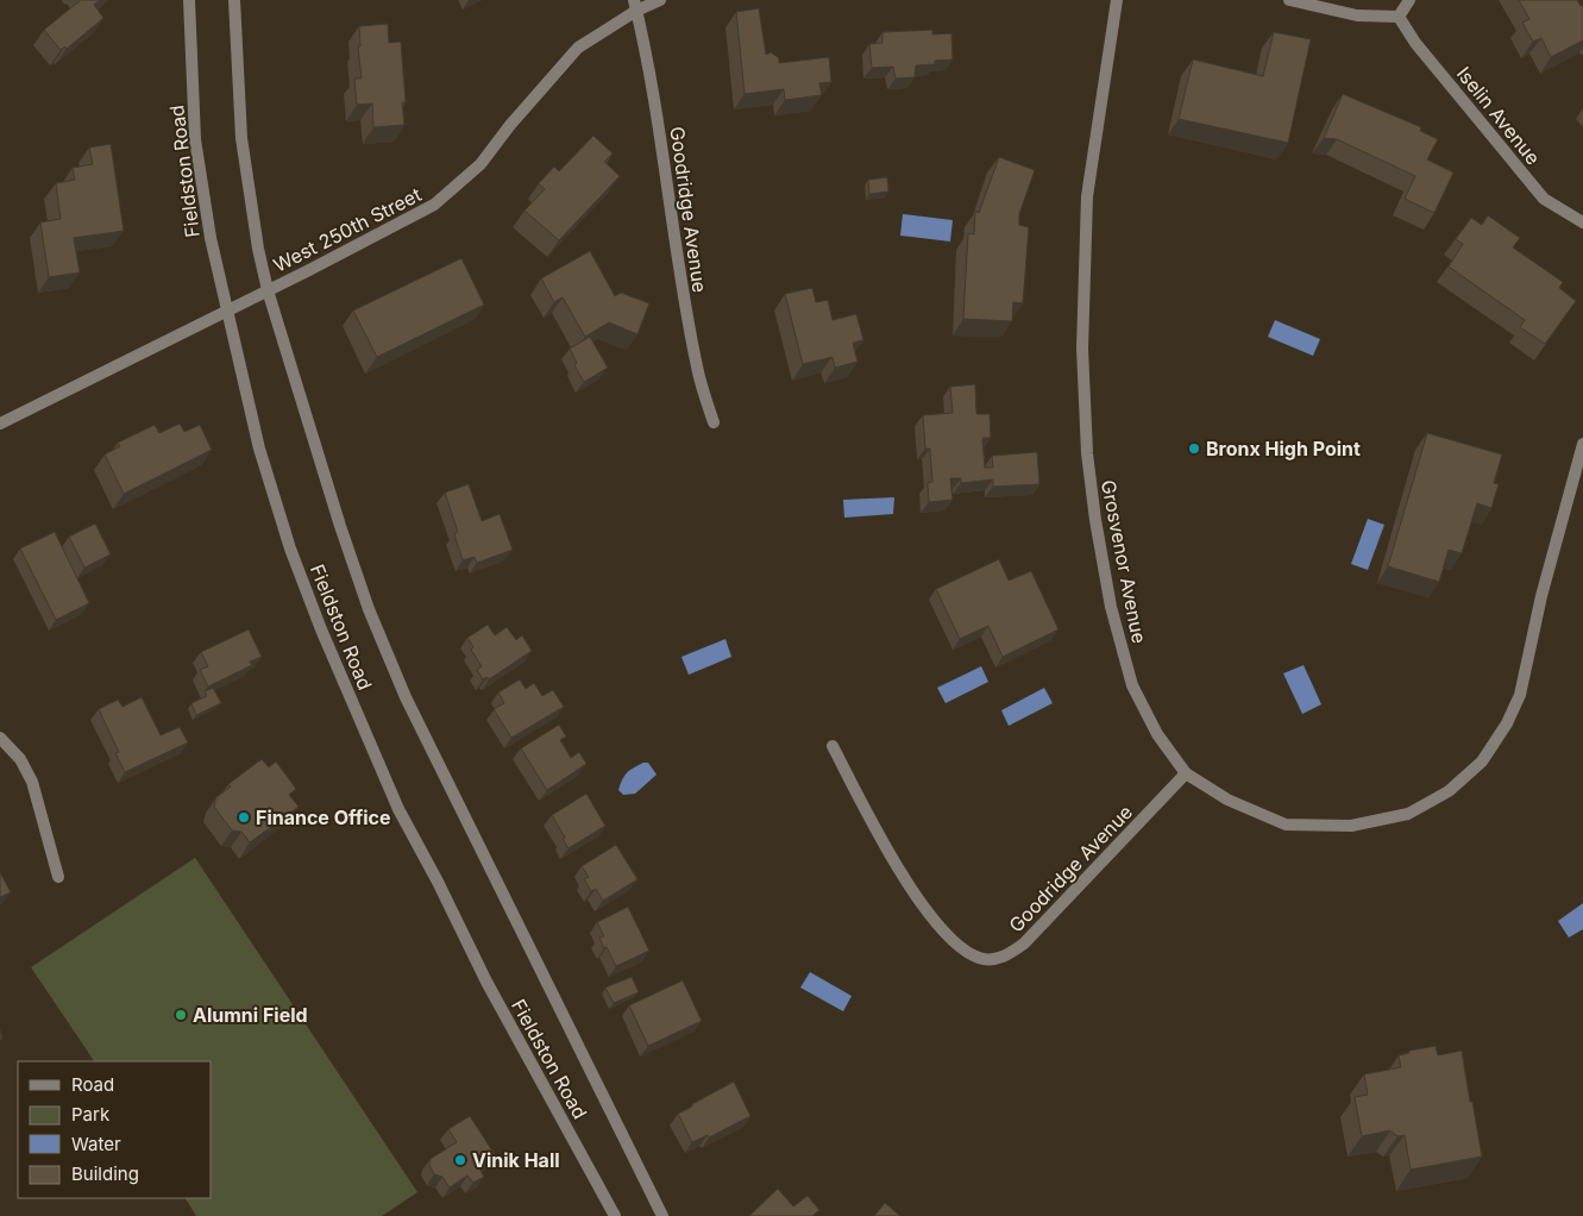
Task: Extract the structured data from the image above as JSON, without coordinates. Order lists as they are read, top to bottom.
{
  "streets": {
    "street": [
      "Iselin Avenue",
      "Fieldston Road",
      "Goodridge Avenue",
      "West 250th Street",
      "Grosvenor Avenue"
    ]
  },
  "crossings": [
    ["Fieldston Road", "West 250th Street"],
    ["Goodridge Avenue", "West 250th Street"],
    ["Goodridge Avenue", "Grosvenor Avenue"]
  ],
  "places": [
    "Bronx High Point",
    "Finance Office",
    "Alumni Field",
    "Vinik Hall"
  ],
  "legend": [
    "Road",
    "Park",
    "Water",
    "Building"
  ]
}
